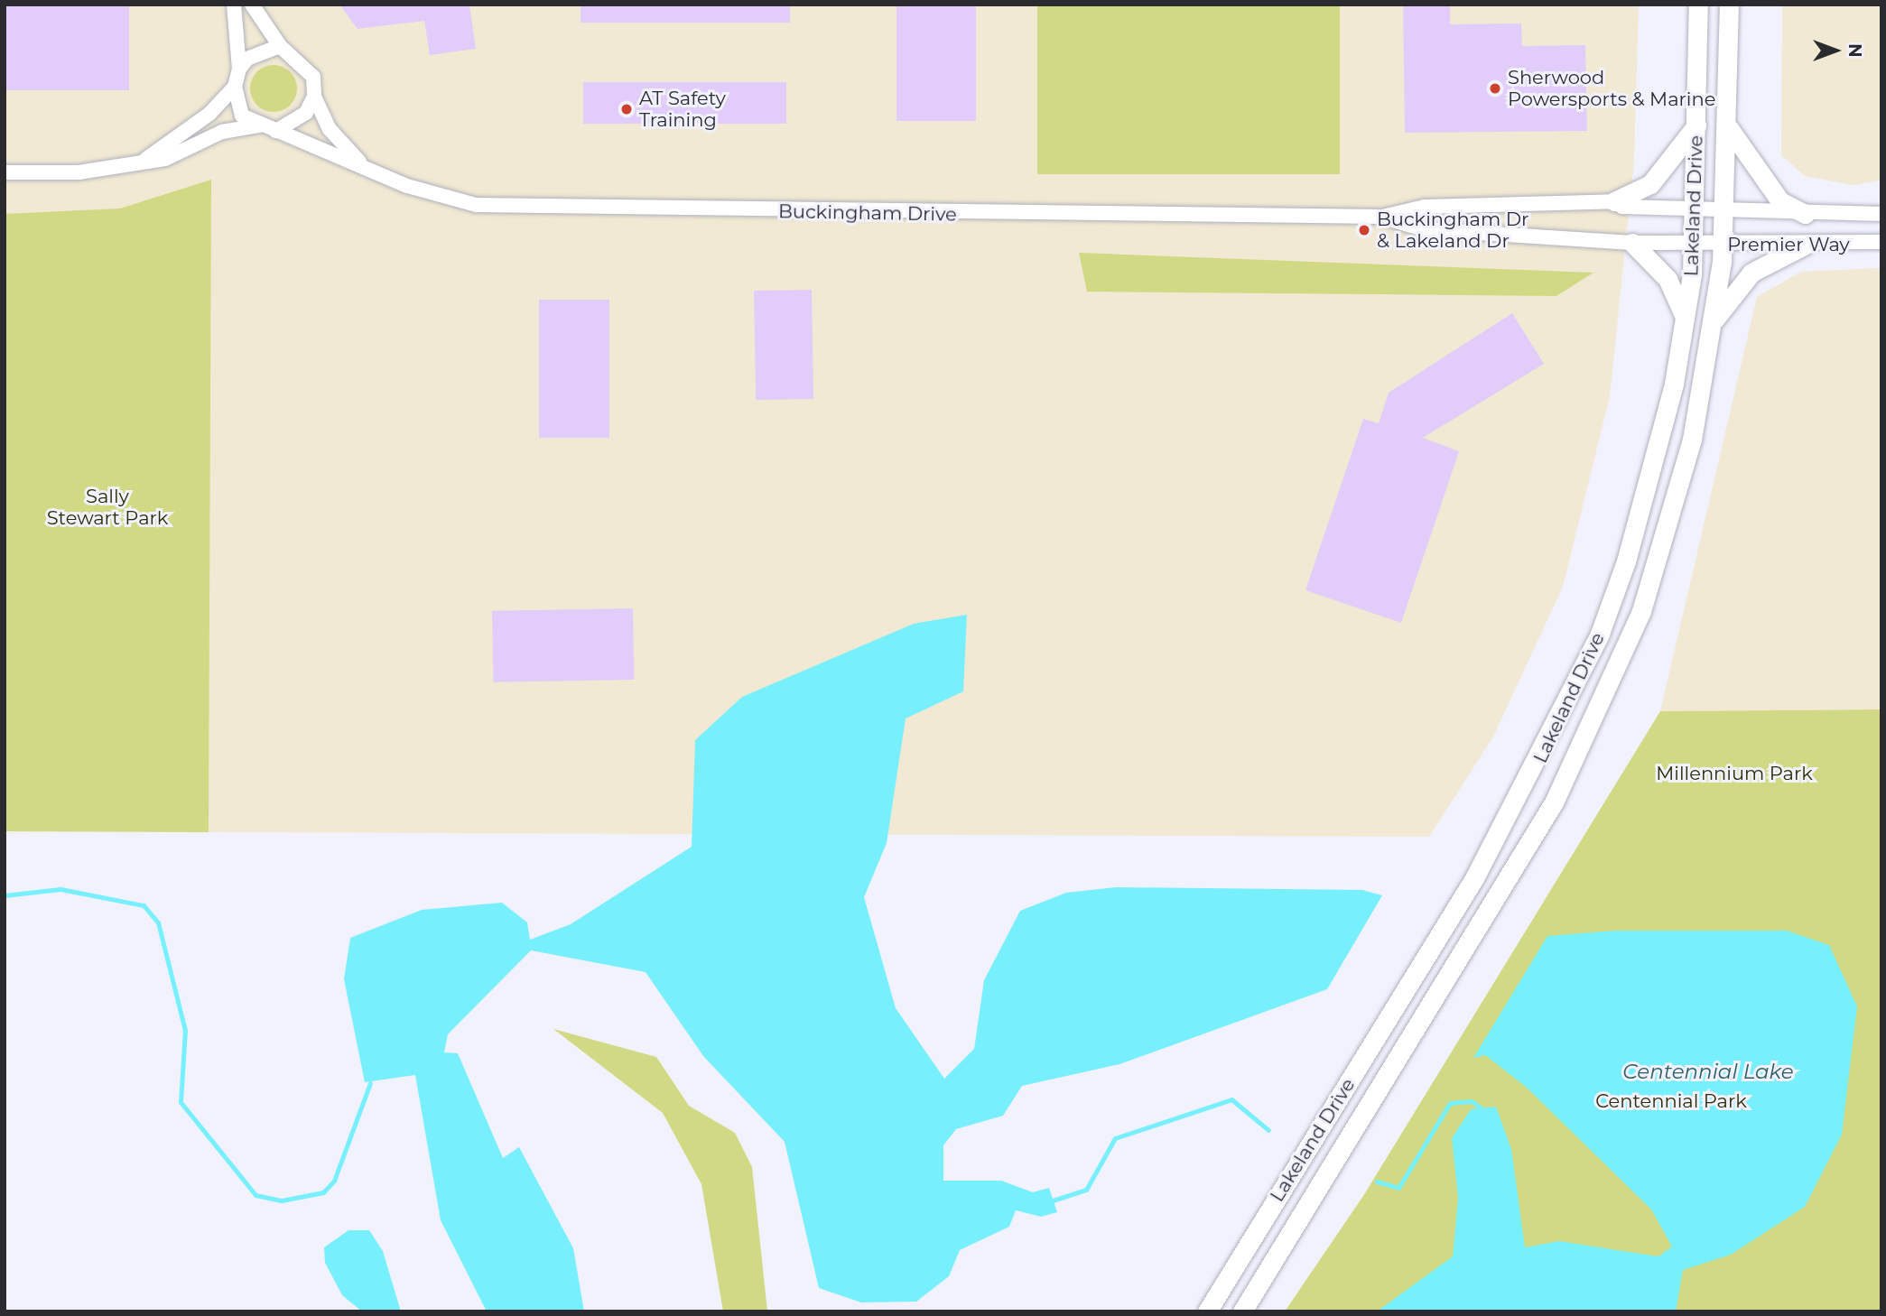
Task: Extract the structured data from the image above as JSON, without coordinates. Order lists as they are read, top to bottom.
{
  "streets": {
    "main road": ["Lakeland Drive"],
    "street": ["Buckingham Drive", "Premier Way"]
  },
  "crossings": [
    ["Lakeland Drive", "Buckingham Drive"],
    ["Lakeland Drive", "Premier Way"],
    ["Buckingham Drive", "Premier Way"]
  ],
  "water": ["Centennial Lake"],
  "parks": ["Sally Stewart Park", "Millennium Park", "Centennial Park"],
  "places": ["Sherwood Powersports & Marine", "AT Safety Training", "Buckingham Dr & Lakeland Dr"],
  "north": "right"
}
